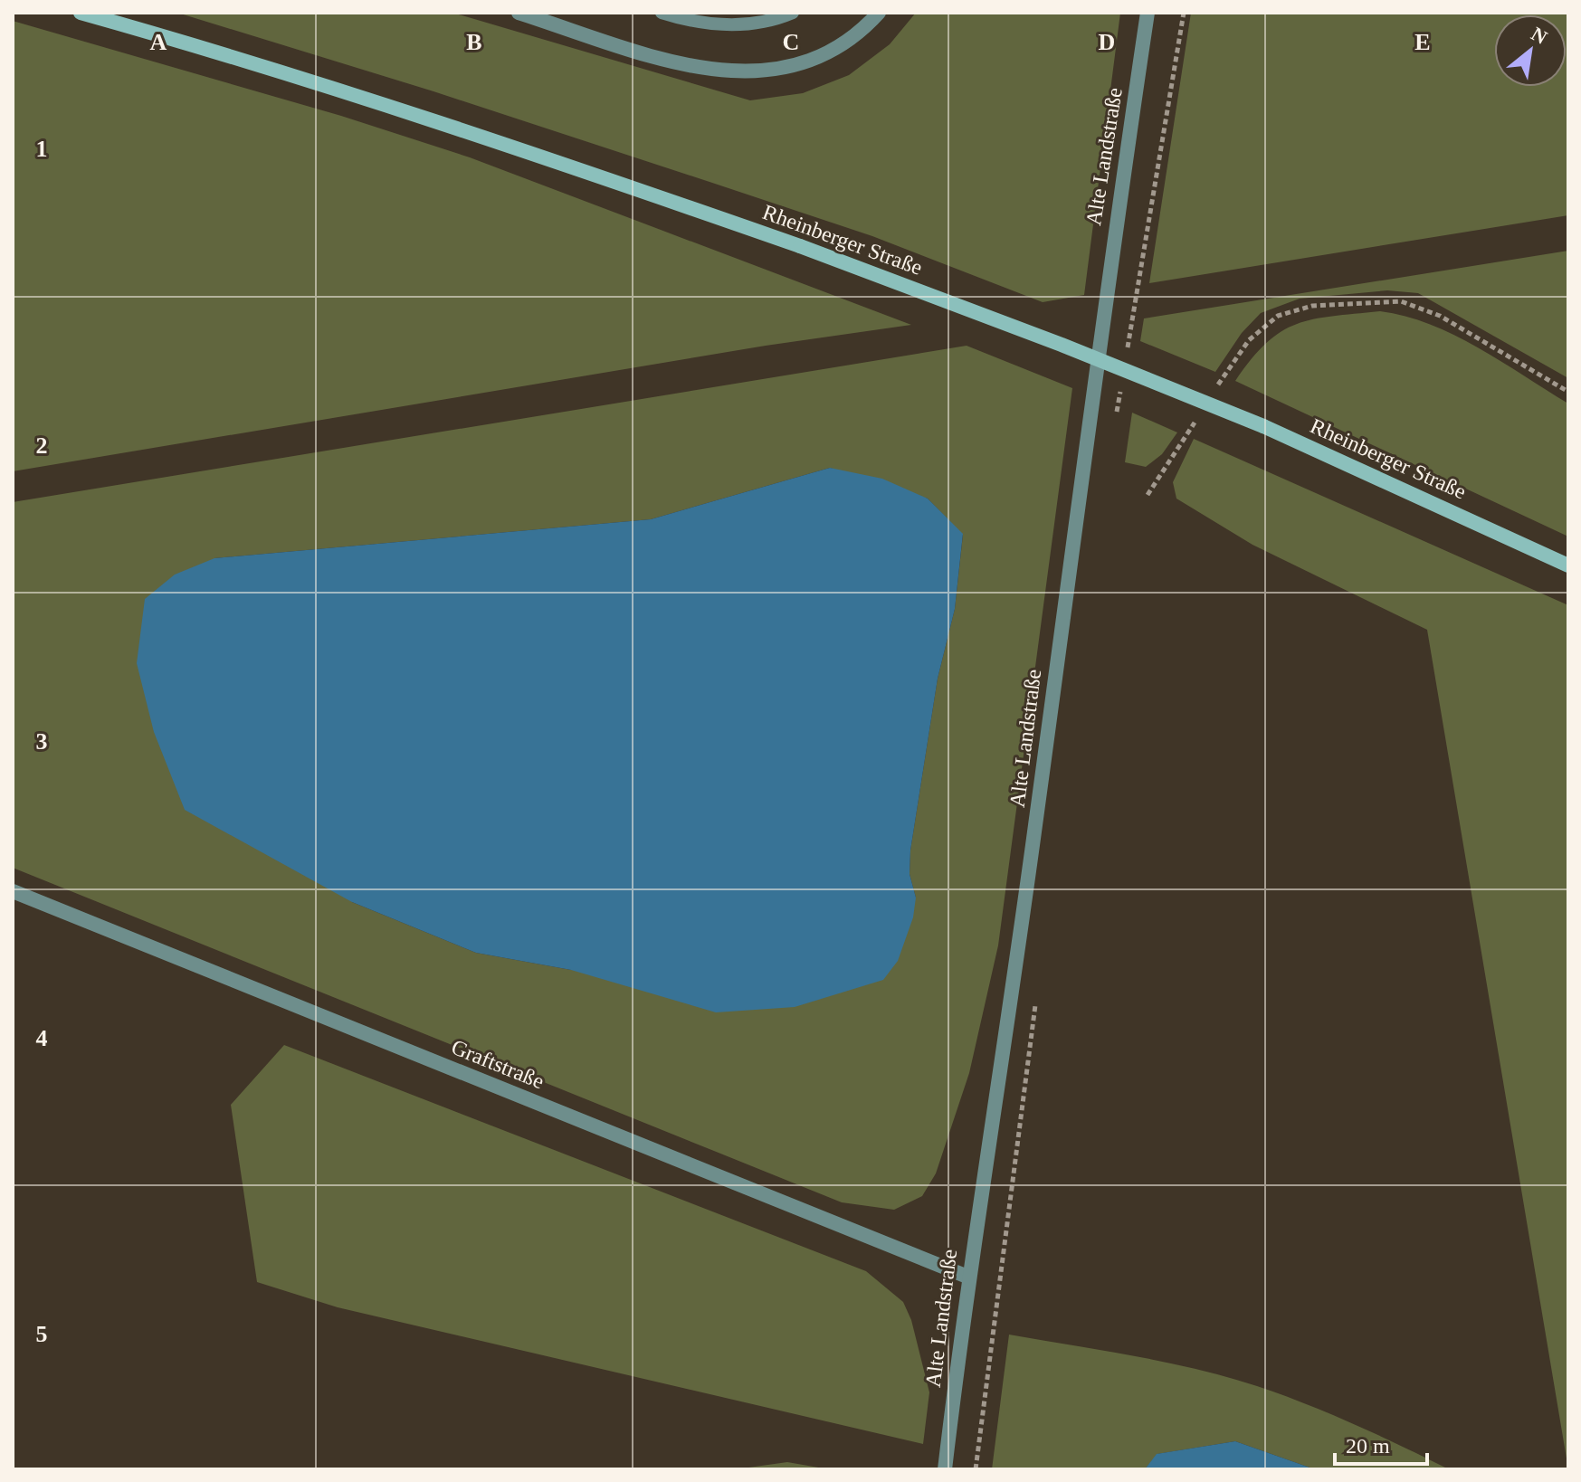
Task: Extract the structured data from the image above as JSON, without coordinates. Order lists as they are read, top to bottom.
{
  "streets": {
    "main road": ["Rheinberger Straße"],
    "street": ["Alte Landstraße", "Graftstraße"]
  },
  "crossings": [
    ["Alte Landstraße", "Graftstraße"]
  ],
  "scale_bar": "20 m",
  "north": "top right",
  "grid": {
    "columns": [
      "A",
      "B",
      "C",
      "D",
      "E"
    ],
    "rows": [
      "1",
      "2",
      "3",
      "4",
      "5"
    ]
  }
}
